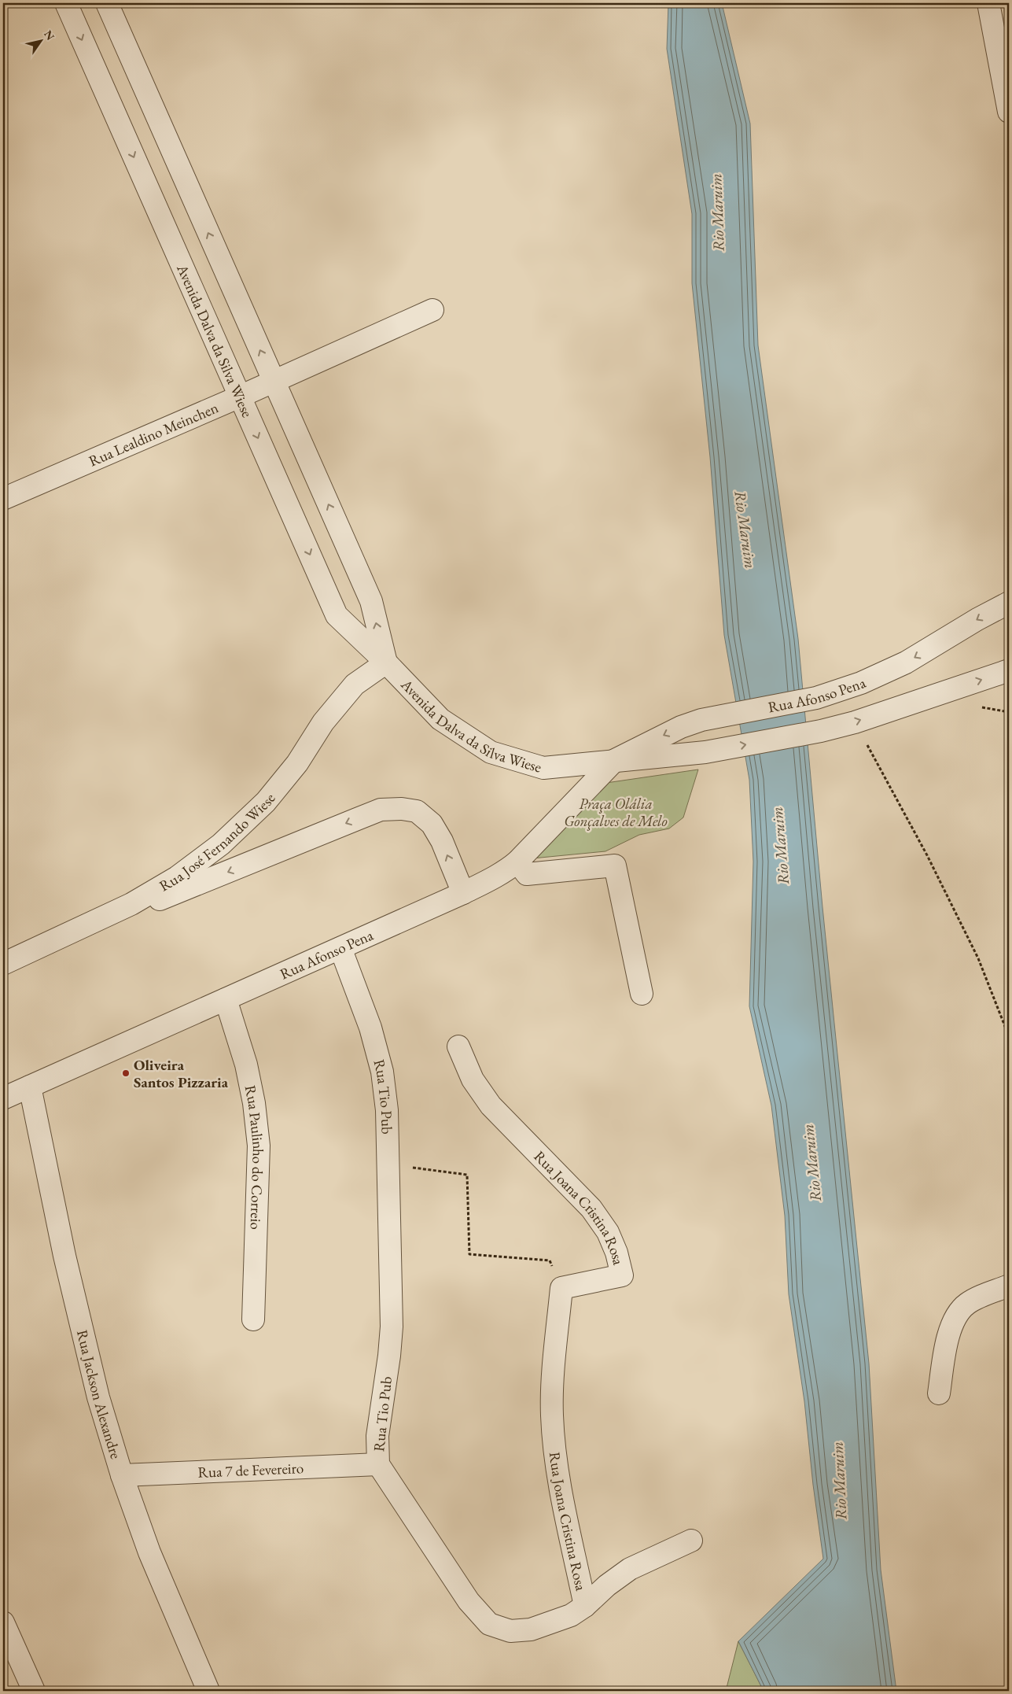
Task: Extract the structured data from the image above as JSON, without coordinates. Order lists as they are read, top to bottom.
{
  "streets": {
    "street": [
      "Avenida Dalva da Silva Wiese",
      "Rua Lealdino Meinchen",
      "Rua Afonso Pena",
      "Rua José Fernando Wiese",
      "Rua Tio Pub",
      "Rua Paulinho do Correio",
      "Rua Joana Cristina Rosa",
      "Rua Jackson Alexandre",
      "Rua 7 de Fevereiro"
    ]
  },
  "crossings": [
    ["Avenida Dalva da Silva Wiese", "Rua Lealdino Meinchen"],
    ["Avenida Dalva da Silva Wiese", "Rua Afonso Pena"],
    ["Avenida Dalva da Silva Wiese", "Rua José Fernando Wiese"],
    ["Rua Afonso Pena", "Rua Tio Pub"],
    ["Rua Afonso Pena", "Rua Paulinho do Correio"],
    ["Rua Afonso Pena", "Rua Jackson Alexandre"],
    ["Rua Tio Pub", "Rua Joana Cristina Rosa"],
    ["Rua Tio Pub", "Rua 7 de Fevereiro"],
    ["Rua Jackson Alexandre", "Rua 7 de Fevereiro"]
  ],
  "water": ["Rio Maruim"],
  "parks": ["Praça Olália Gonçalves de Melo"],
  "places": ["Oliveira Santos Pizzaria"],
  "north": "top right"
}
